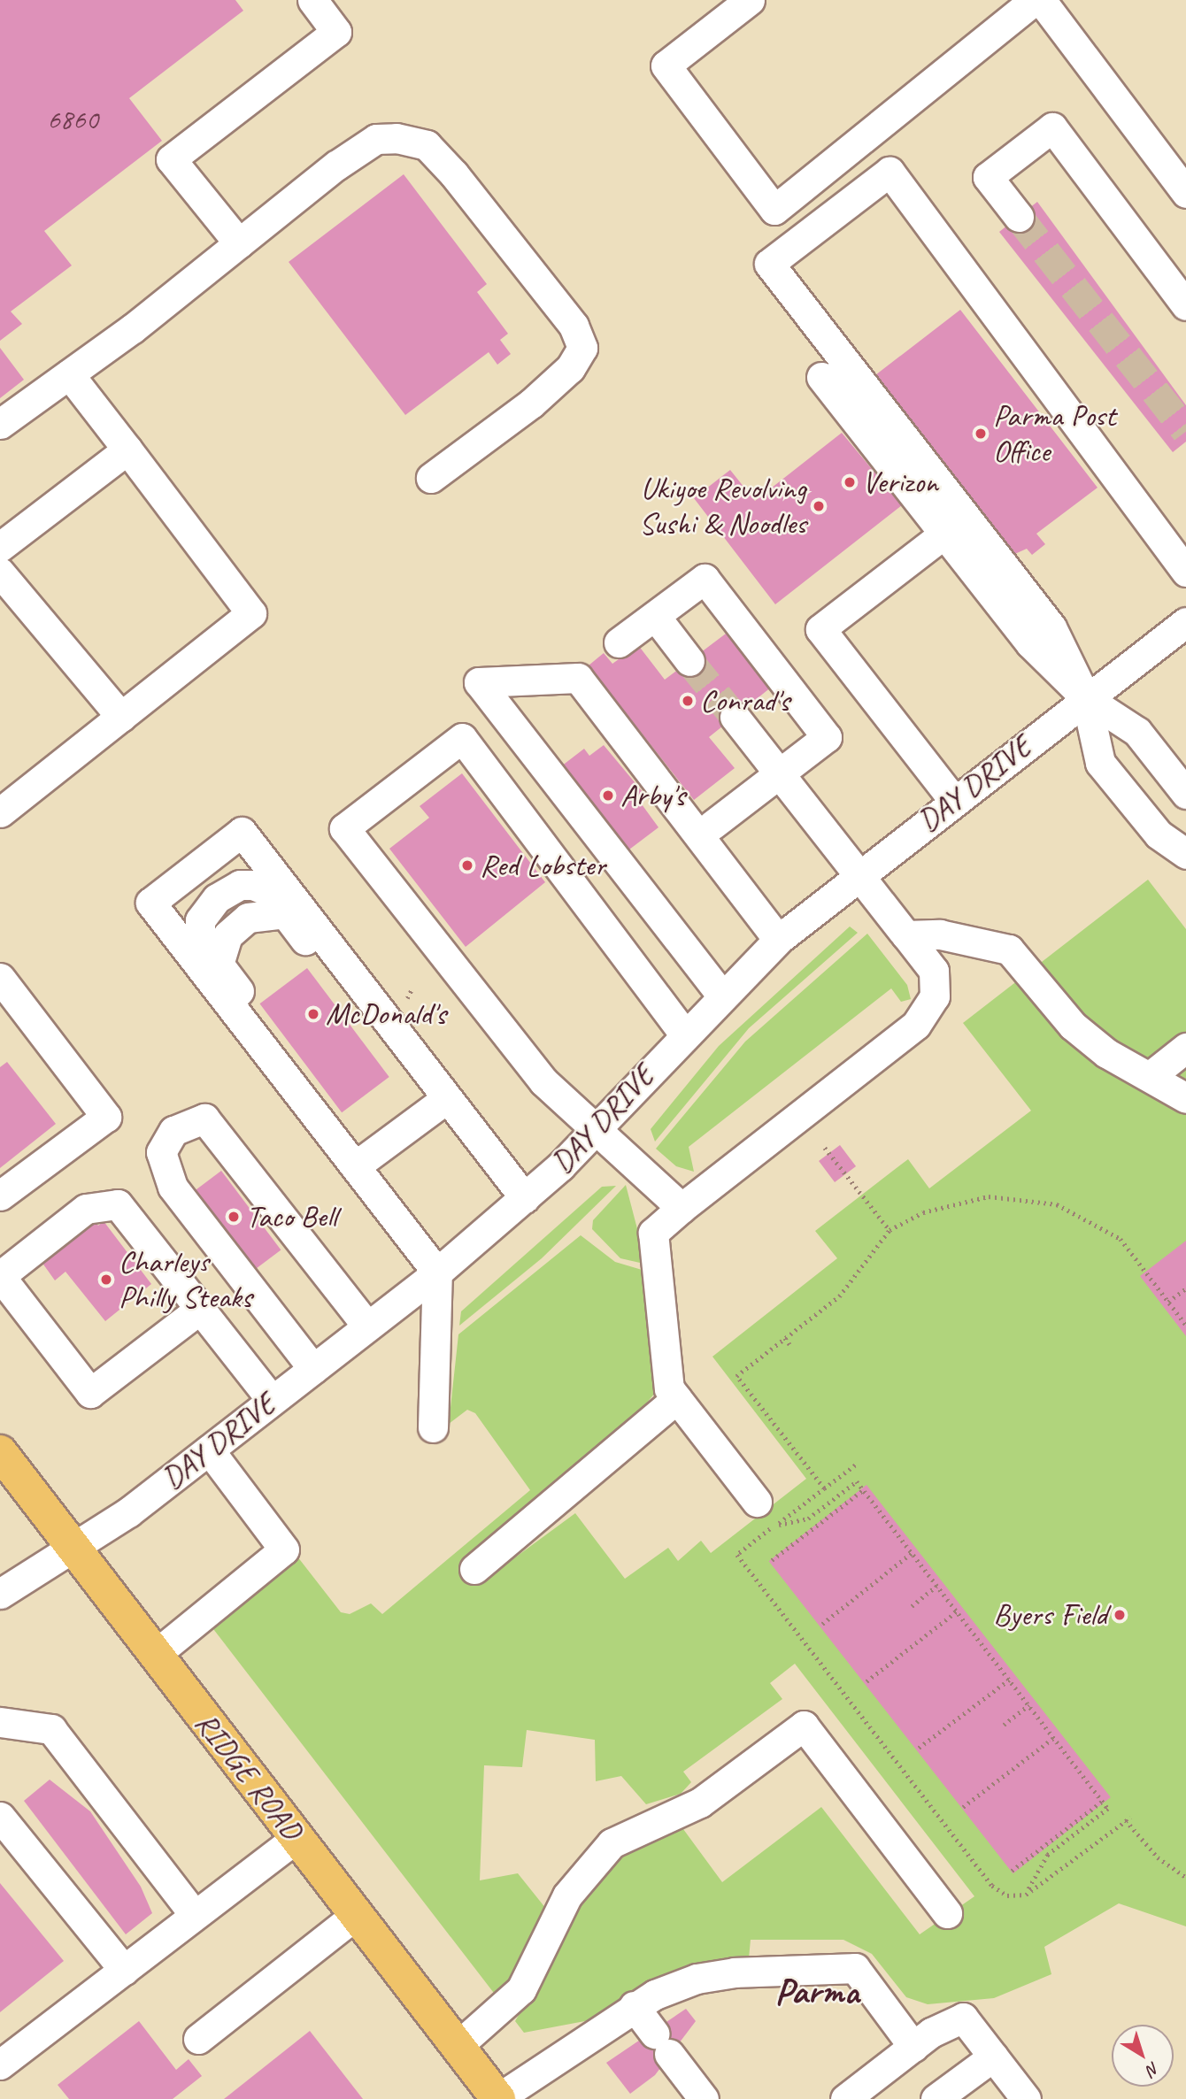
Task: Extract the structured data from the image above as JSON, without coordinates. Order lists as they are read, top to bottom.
{
  "streets": {
    "main road": ["RIDGE ROAD"],
    "street": ["DAY DRIVE"]
  },
  "crossings": [
    ["DAY DRIVE", "RIDGE ROAD"]
  ],
  "districts": ["Parma"],
  "places": [
    "Parma Post Office",
    "Verizon",
    "Ukiyoe Revolving Sushi & Noodles",
    "Conrad's",
    "Arby's",
    "Red Lobster",
    "McDonald's",
    "Taco Bell",
    "Charleys Philly Steaks",
    "Byers Field"
  ],
  "house_numbers": ["6860"],
  "north": "bottom right"
}
